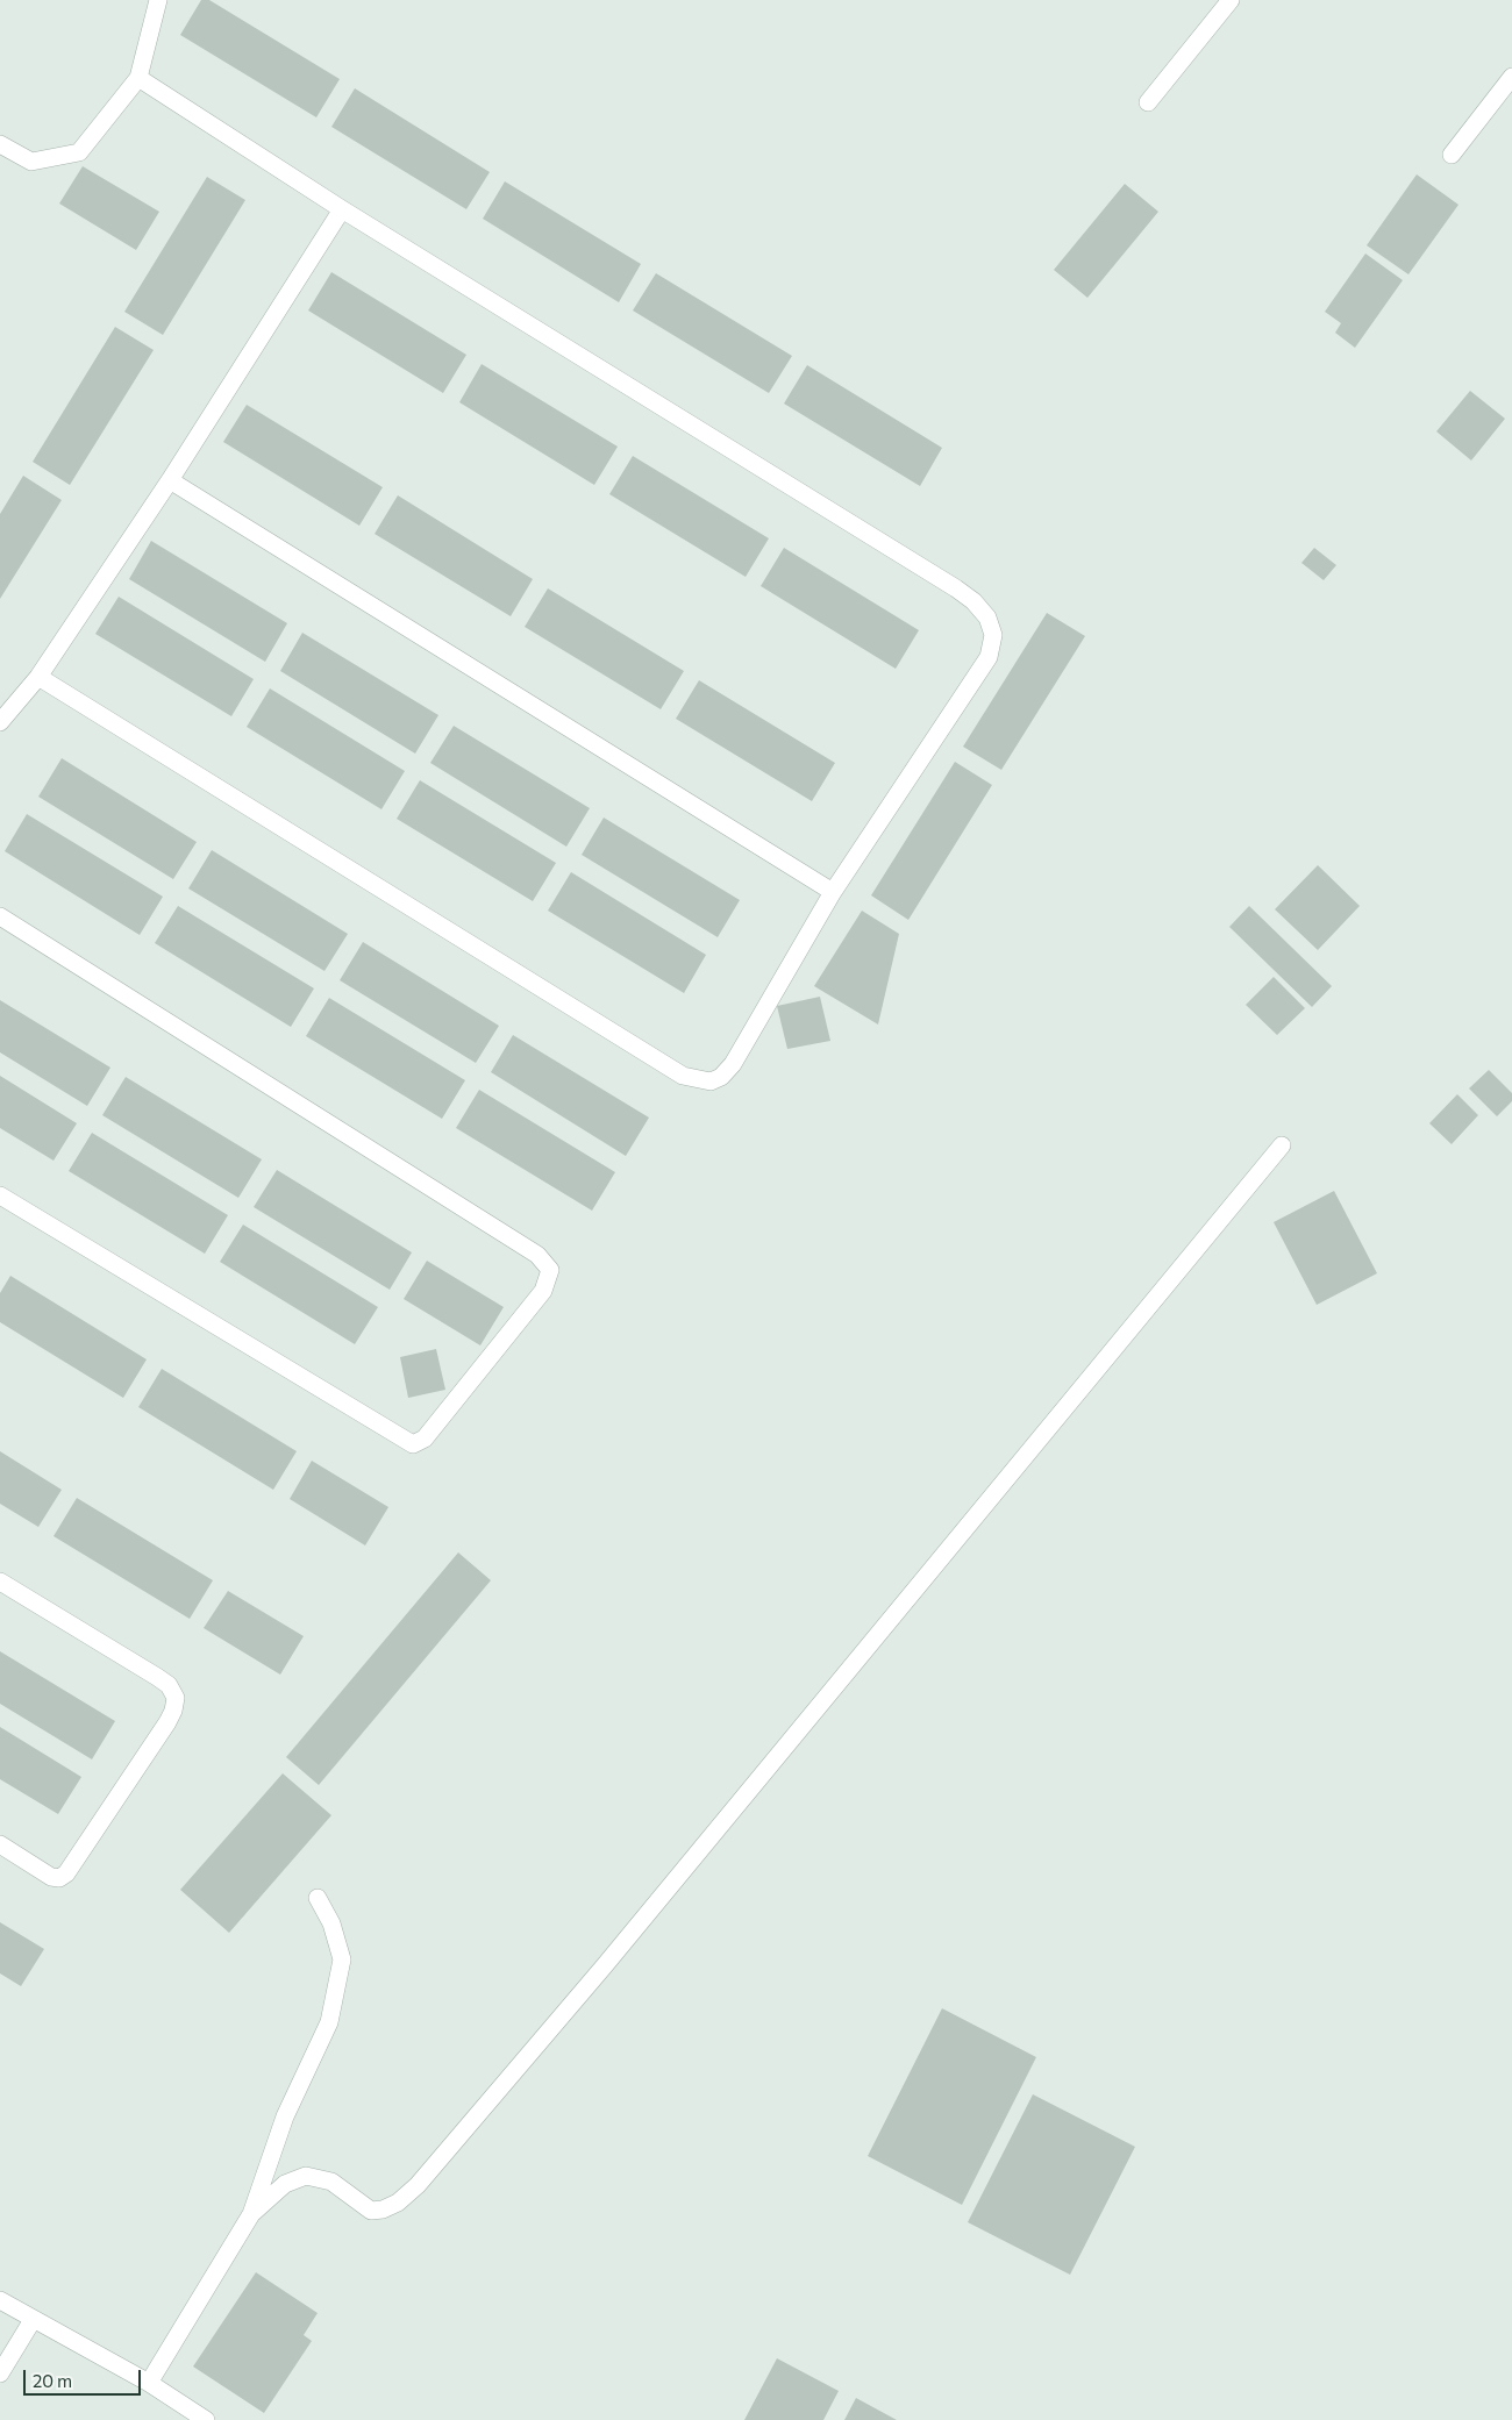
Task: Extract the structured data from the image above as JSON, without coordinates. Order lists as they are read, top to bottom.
{
  "scale_bar": "20 m"
}
